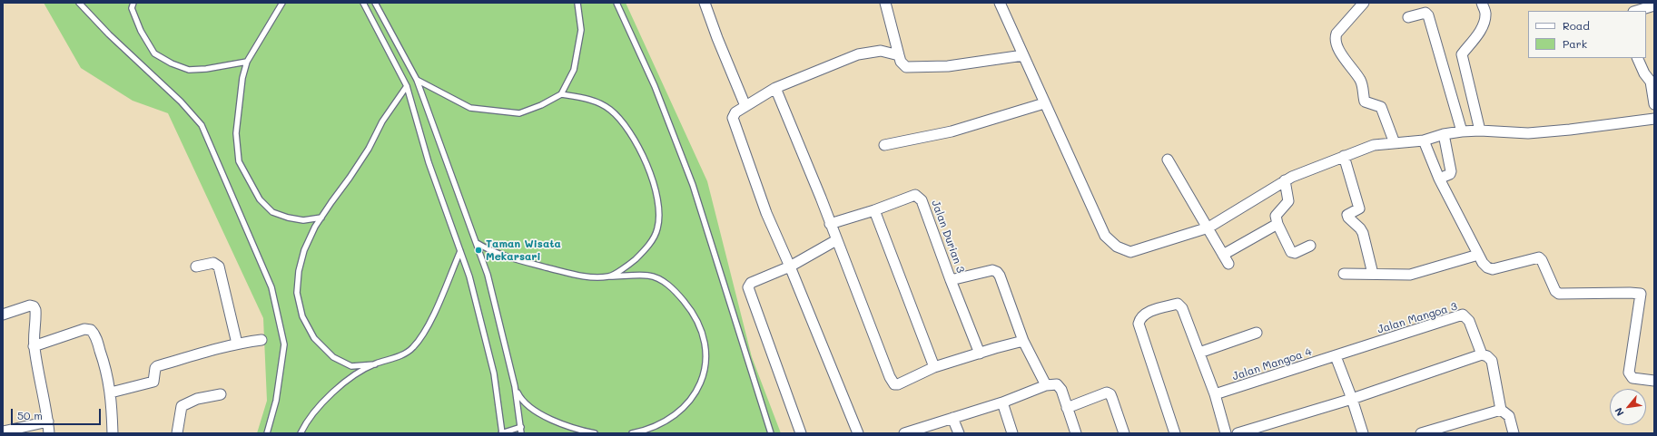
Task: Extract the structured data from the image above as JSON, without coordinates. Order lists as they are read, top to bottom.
{
  "streets": {
    "street": ["Jalan Durian 3", "Jalan Mangoa 3", "Jalan Mangoa 4"]
  },
  "crossings": [
    ["Jalan Mangoa 3", "Jalan Mangoa 4"]
  ],
  "places": ["Taman Wisata Mekarsari"],
  "legend": ["Road", "Park"],
  "scale_bar": "50 m",
  "north": "bottom left"
}
